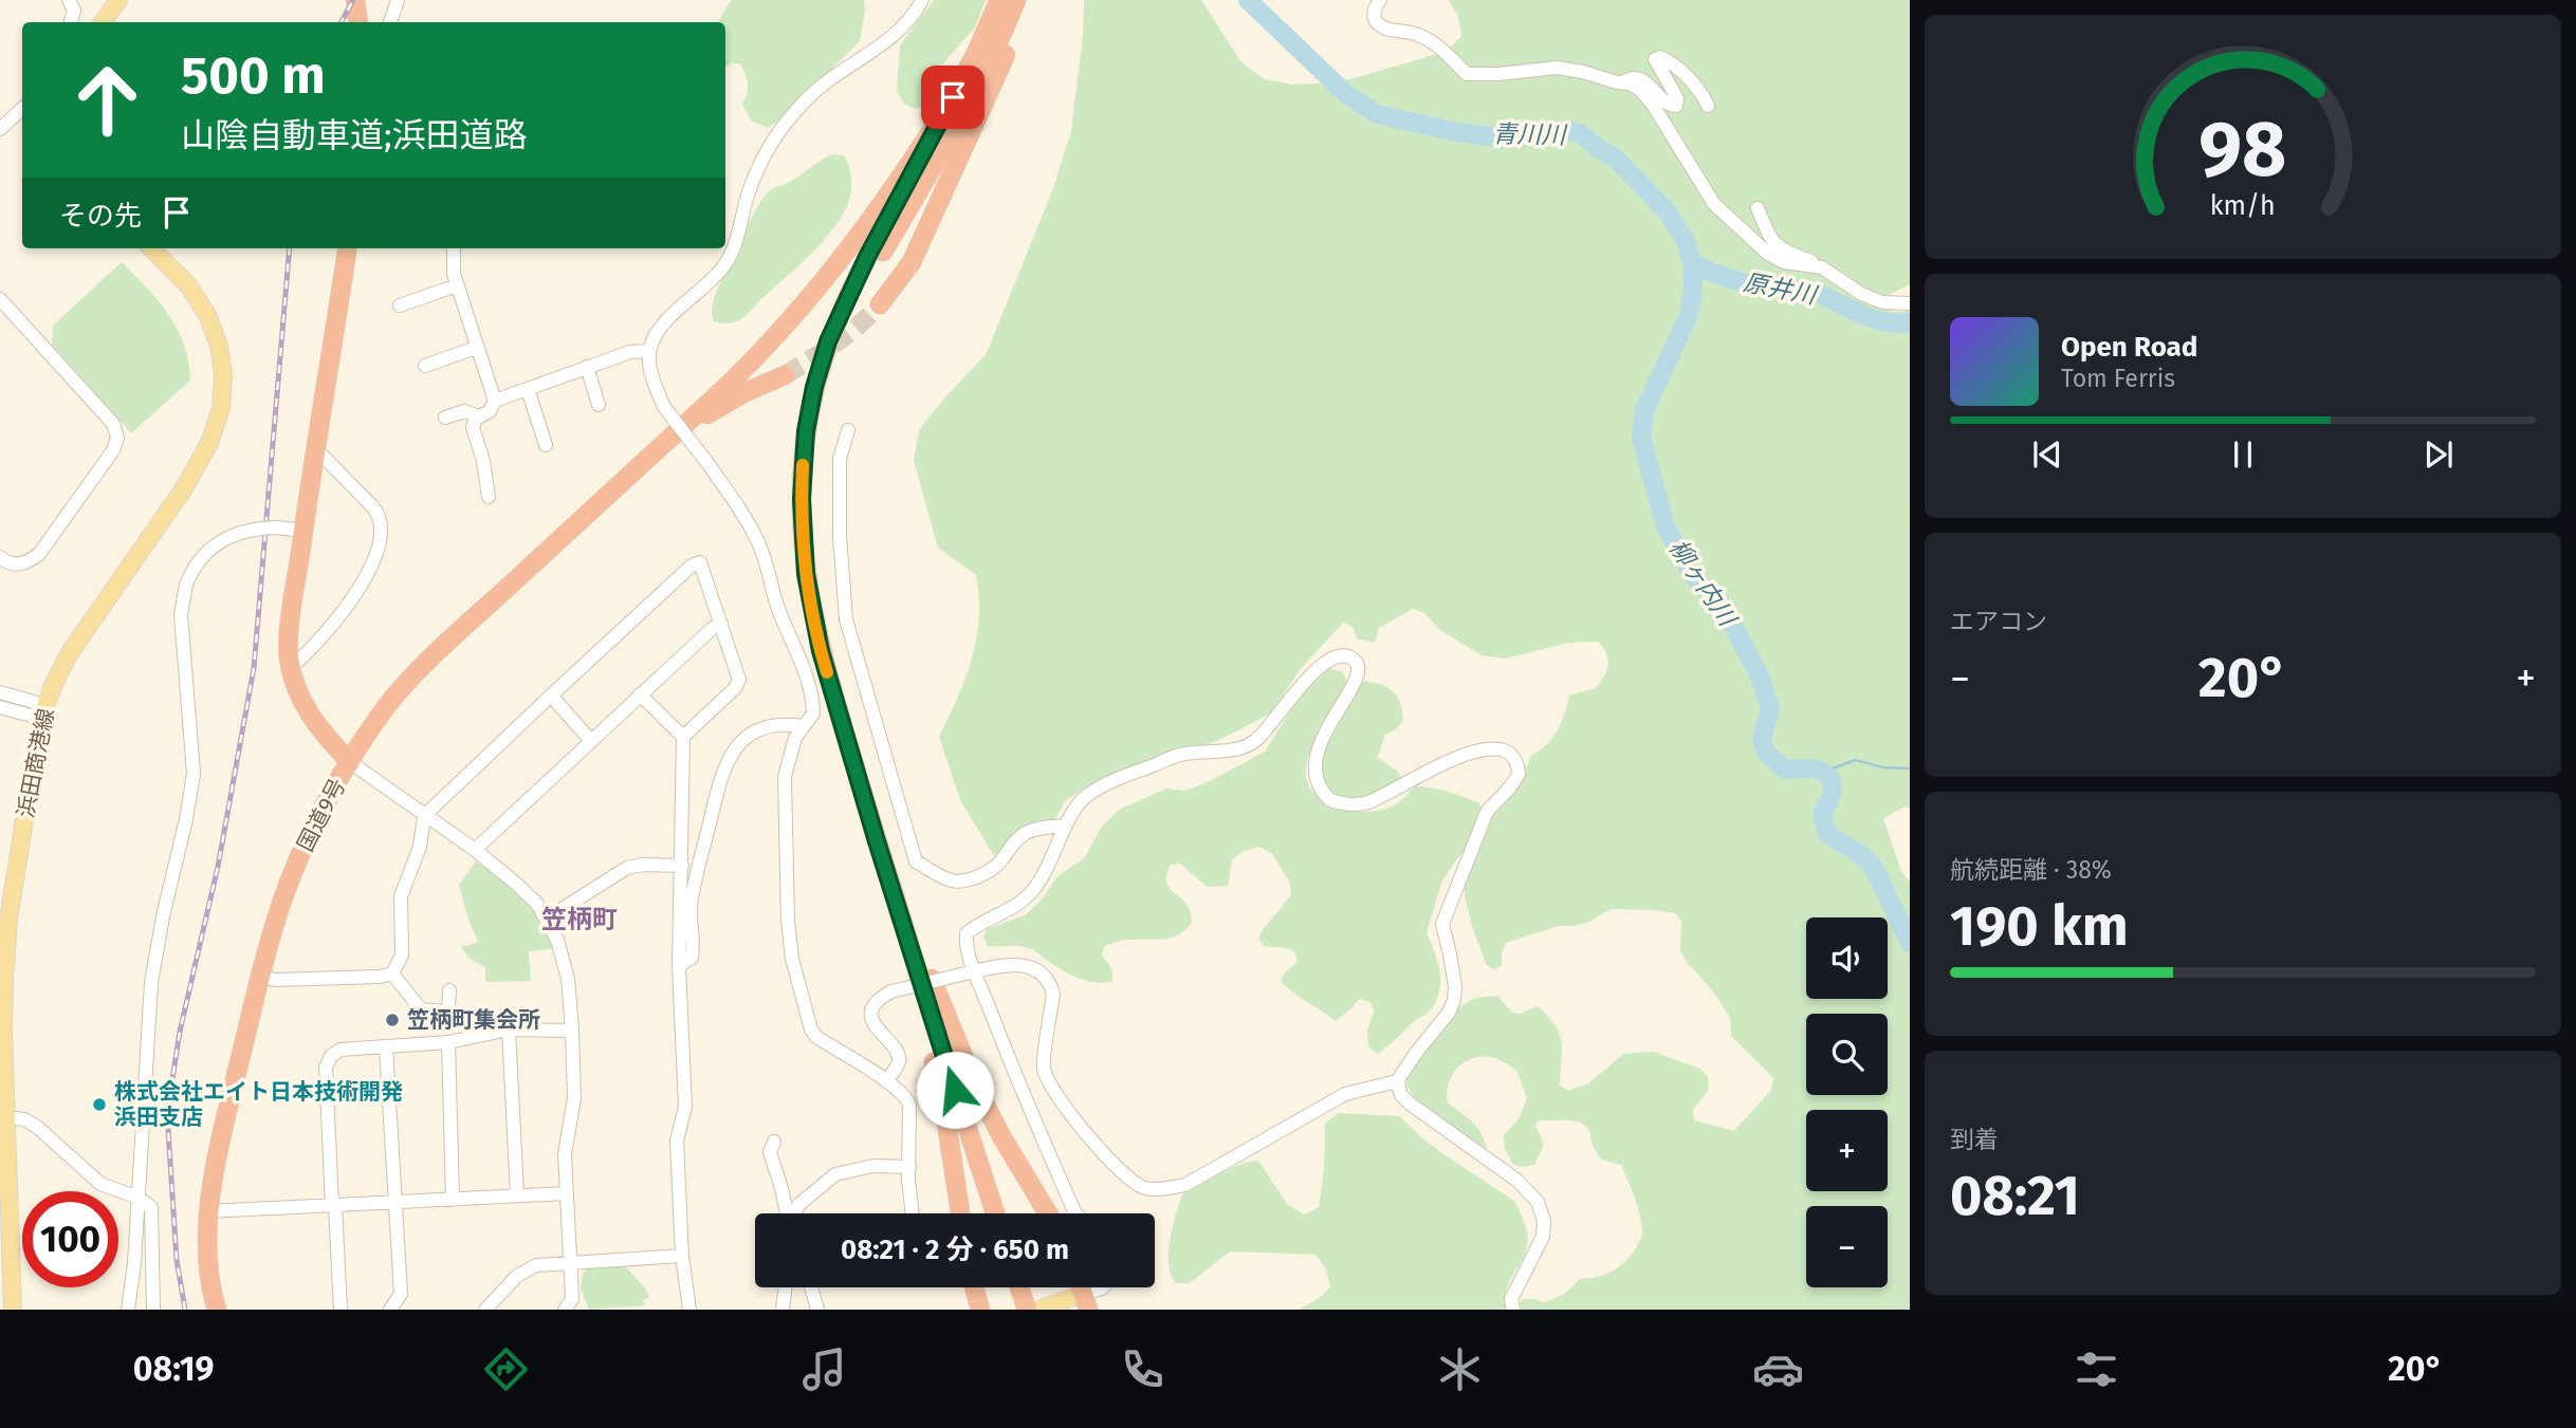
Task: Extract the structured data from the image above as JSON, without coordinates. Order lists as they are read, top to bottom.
{
  "streets": {
    "highway": ["国道9号"],
    "main road": ["浜田商港線"]
  },
  "districts": ["笠柄町"],
  "water": ["青川川", "原井川", "柳ヶ内川"],
  "places": ["笠柄町集会所", "株式会社エイト日本技術開発 浜田支店"],
  "page": {
    "turn": ["500 m", "山陰自動車道;浜田道路"],
    "then": "その先",
    "song": ["Open Road", "Tom Ferris"],
    "tile": [
      "エアコン",
      ["航続距離 · 38%", "190 km"],
      ["到着", "08:21"]
    ],
    "heat": ["−", "20°", "+"],
    "map_buttons": ["+", "−"],
    "limit": "100",
    "trip": "08:21 · 2 分 · 650 m",
    "tabs": ["08:19", "20°"],
    "gauge": ["98", "km/h"]
  }
}
